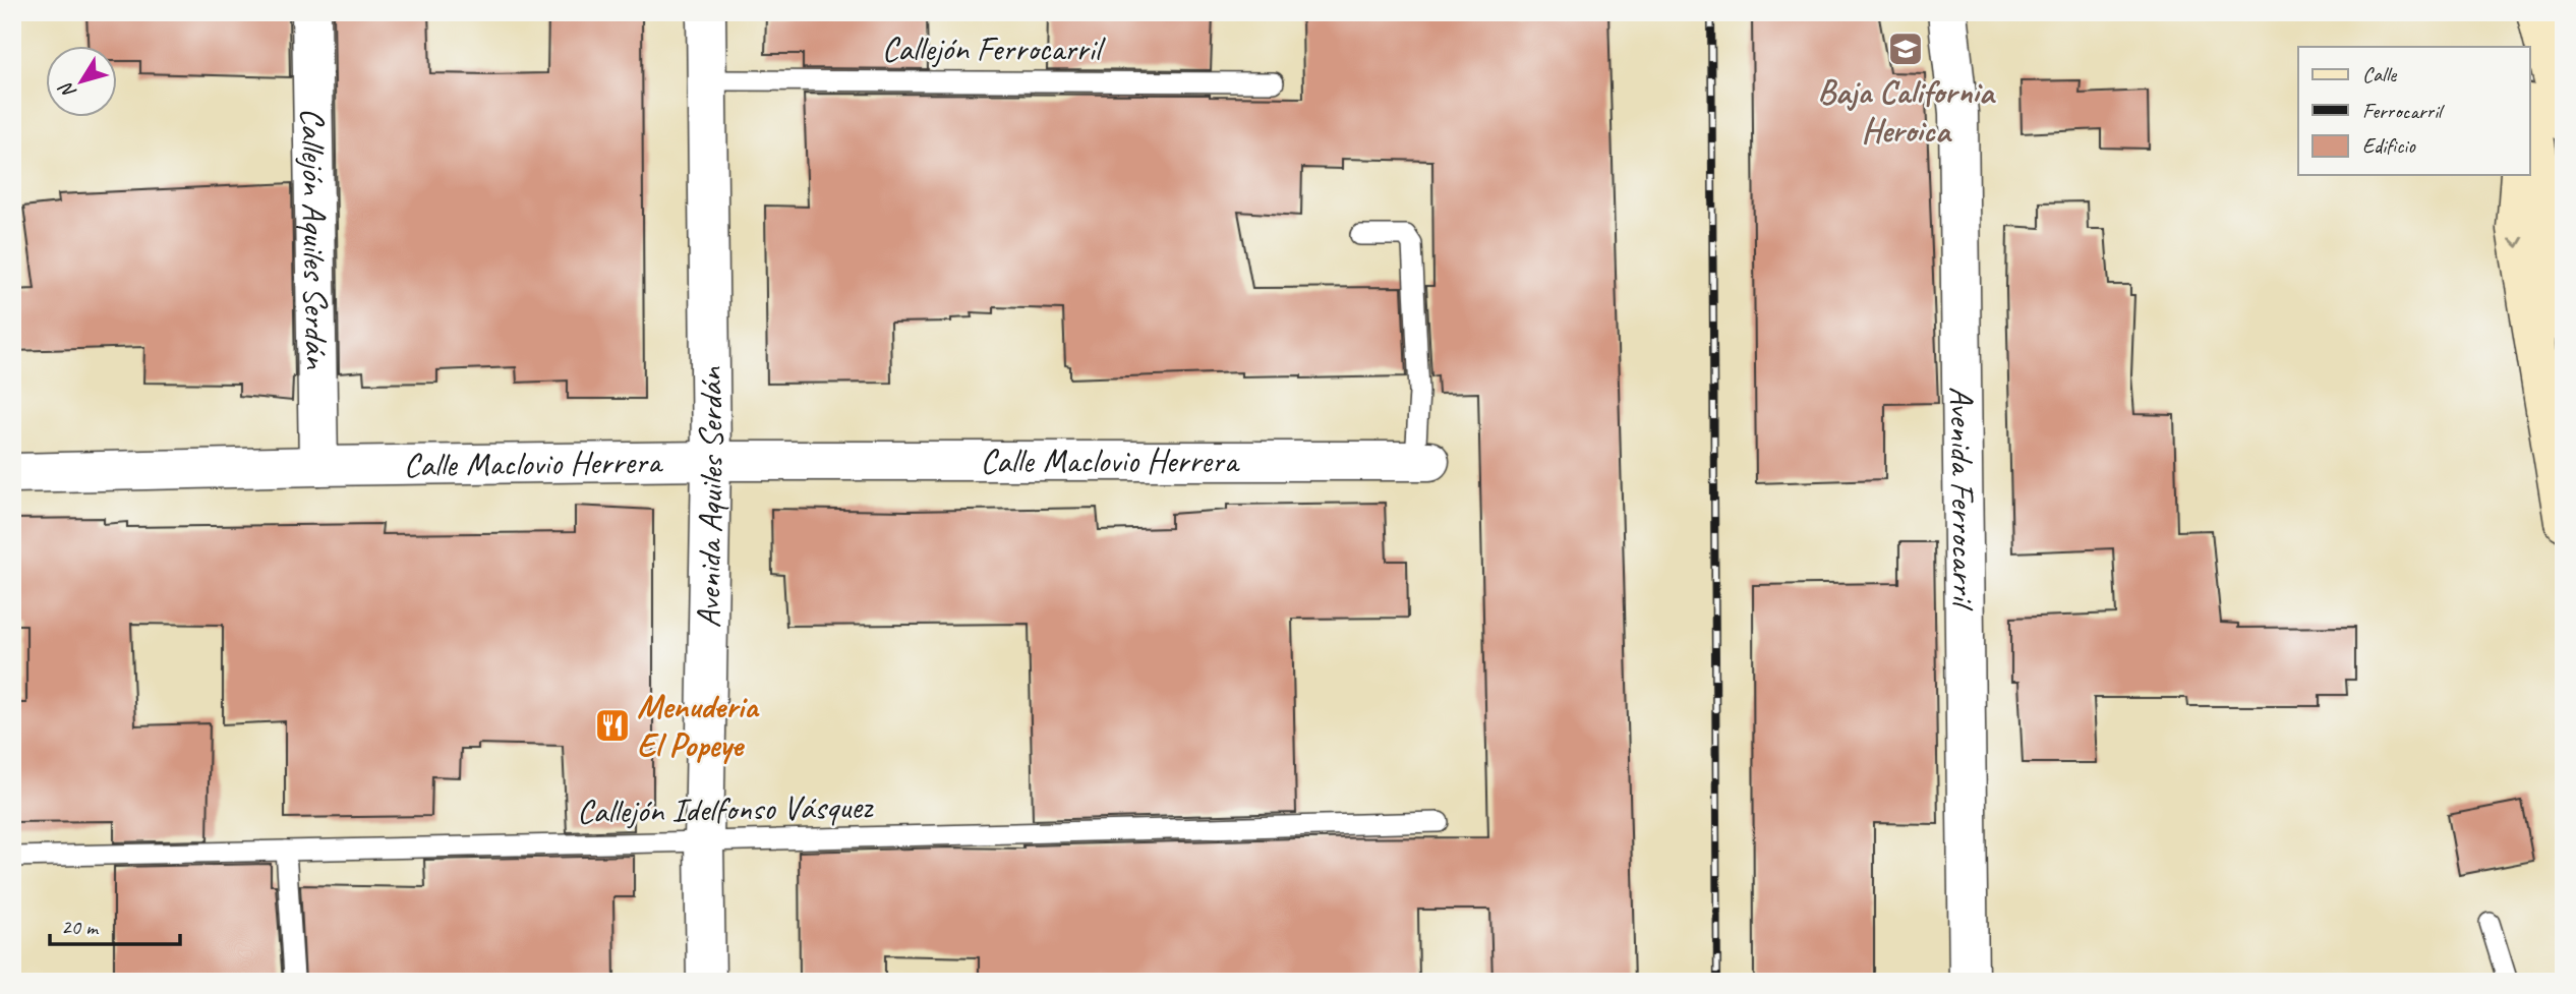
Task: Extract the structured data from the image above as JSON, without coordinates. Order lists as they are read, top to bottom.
{
  "streets": {
    "street": [
      "Callejón Aquiles Serdán",
      "Calle Maclovio Herrera",
      "Avenida Ferrocarril",
      "Avenida Aquiles Serdán"
    ],
    "lane": ["Callejón Ferrocarril", "Callejón Idelfonso Vásquez"]
  },
  "crossings": [
    ["Callejón Ferrocarril", "Avenida Aquiles Serdán"],
    ["Callejón Aquiles Serdán", "Calle Maclovio Herrera"],
    ["Calle Maclovio Herrera", "Avenida Aquiles Serdán"],
    ["Avenida Aquiles Serdán", "Callejón Idelfonso Vásquez"]
  ],
  "places": {
    "school or university": ["Baja California Heroica"],
    "restaurant": ["Menuderia El Popeye"]
  },
  "legend": ["Calle", "Ferrocarril", "Edificio"],
  "scale_bar": "20 m",
  "north": "bottom left"
}
